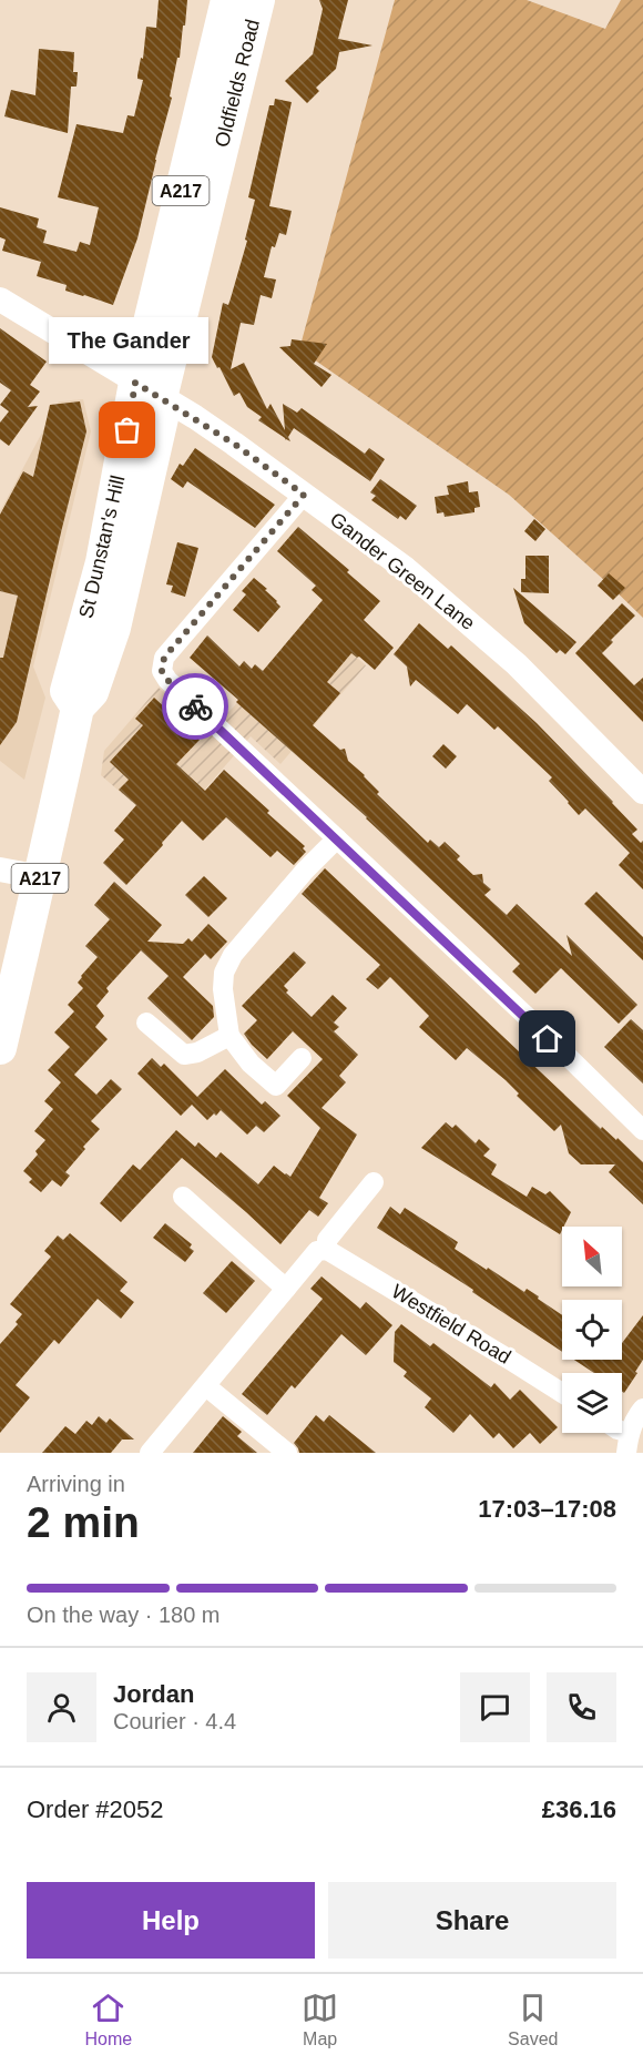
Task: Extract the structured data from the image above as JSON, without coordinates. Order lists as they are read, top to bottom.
{
  "streets": {
    "highway": ["Oldfields Road", "A217", "St Dunstan's Hill"],
    "street": ["Gander Green Lane", "Westfield Road"]
  },
  "crossings": [
    ["Oldfields Road", "St Dunstan's Hill"],
    ["Oldfields Road", "Gander Green Lane"],
    ["St Dunstan's Hill", "Gander Green Lane"]
  ],
  "places": ["The Gander"],
  "north": "top left",
  "page": {
    "bubble": "The Gander",
    "heading": ["2 min", "Arriving in", "17:03–17:08"],
    "panel": [
      "Jordan",
      "Courier · 4.4",
      "Order #2052",
      "£36.16"
    ],
    "bar": "On the way · 180 m",
    "buttons": ["Help", "Share"],
    "tabs": ["Home", "Map", "Saved"]
  }
}
